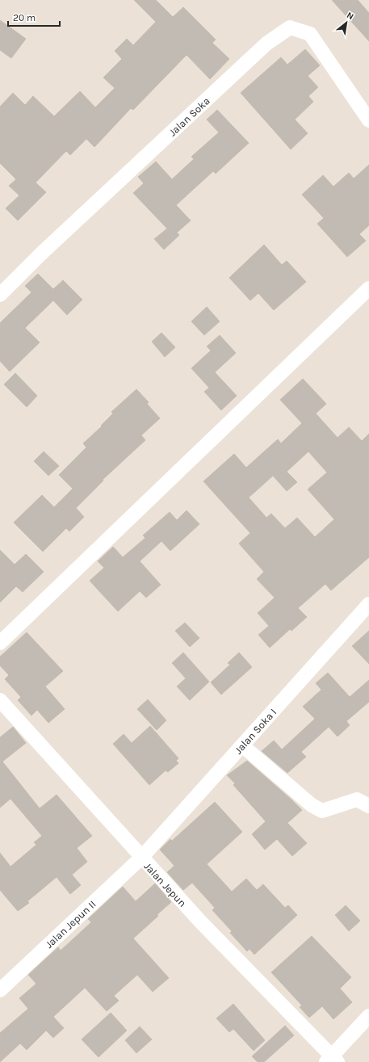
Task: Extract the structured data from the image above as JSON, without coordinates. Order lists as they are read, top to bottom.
{
  "streets": {
    "street": [
      "Jalan Soka",
      "Jalan Soka I",
      "Jalan Jepun",
      "Jalan Jepun II"
    ]
  },
  "crossings": [
    ["Jalan Soka I", "Jalan Jepun"],
    ["Jalan Soka I", "Jalan Jepun II"],
    ["Jalan Jepun", "Jalan Jepun II"]
  ],
  "scale_bar": "20 m",
  "north": "top right"
}
